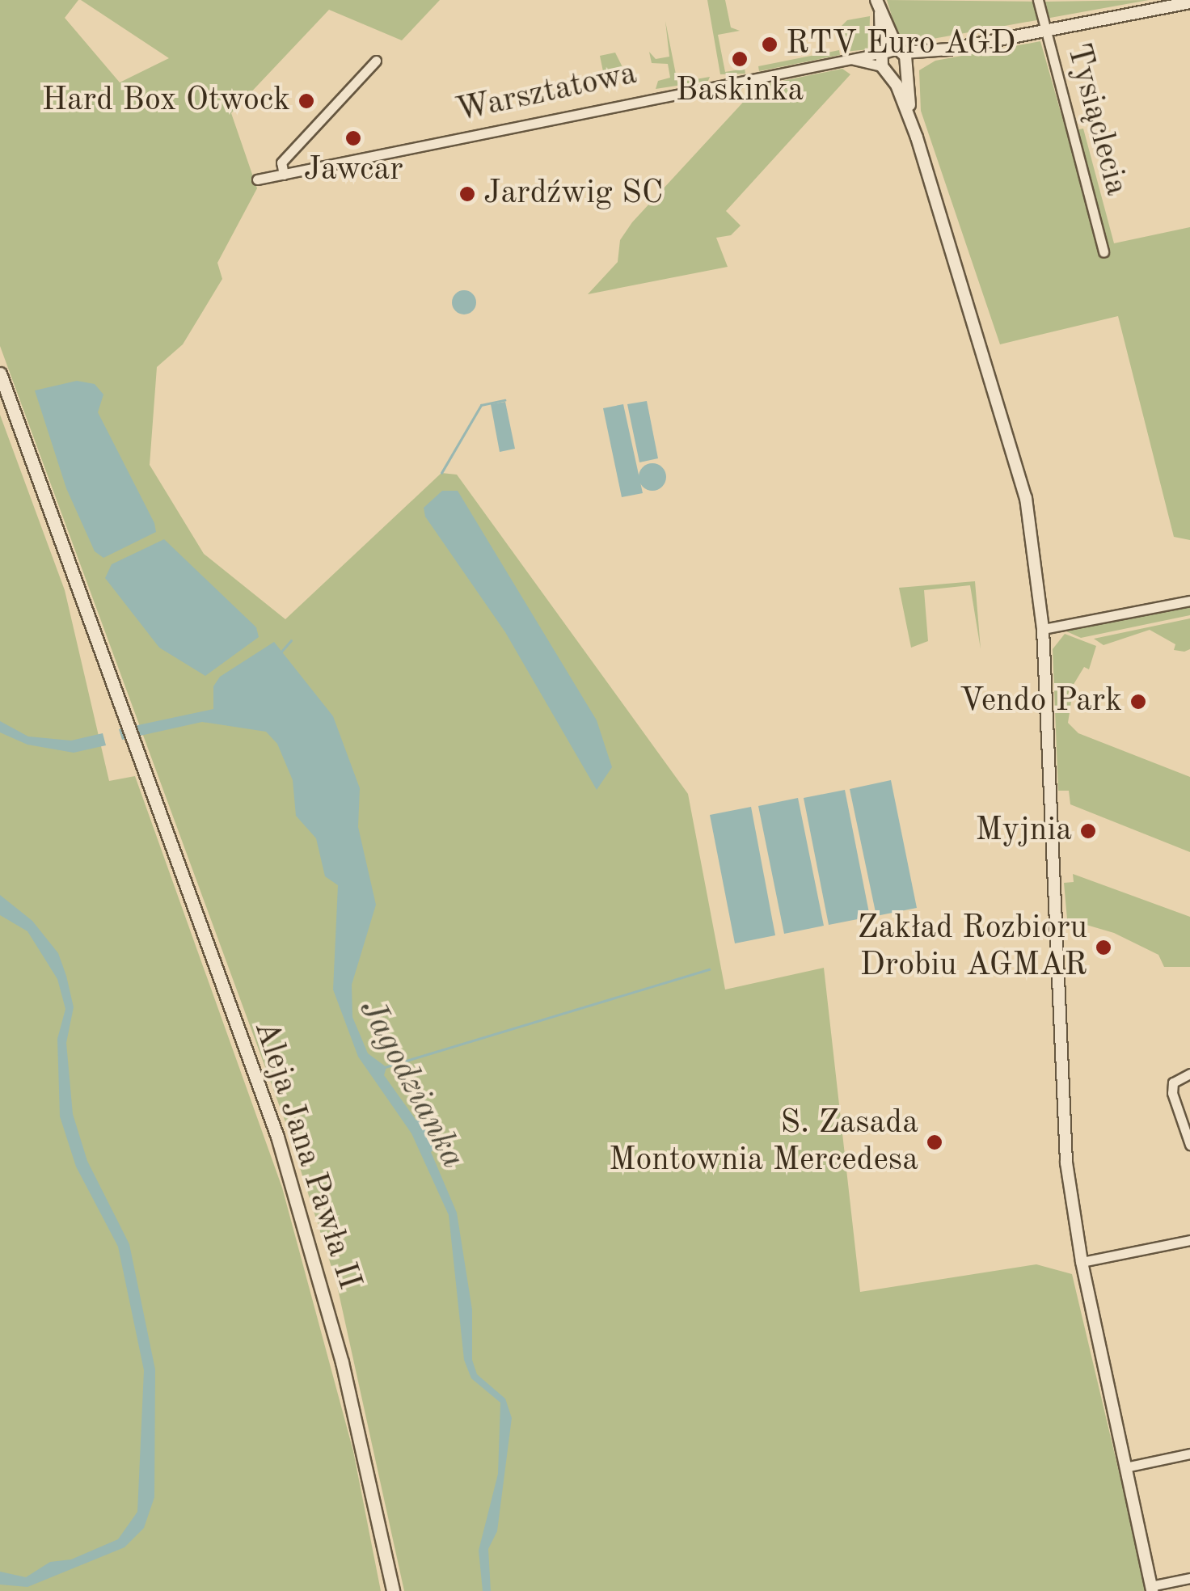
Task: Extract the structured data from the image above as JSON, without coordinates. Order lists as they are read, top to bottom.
{
  "streets": {
    "main road": ["Aleja Jana Pawła II"],
    "street": ["Warsztatowa", "Tysiąclecia"]
  },
  "water": ["Jagodzianka"],
  "places": [
    "RTV Euro AGD",
    "Baskinka",
    "Hard Box Otwock",
    "Jawcar",
    "Jardźwig SC",
    "Vendo Park",
    "Myjnia",
    "Zakład Rozbioru Drobiu AGMAR",
    "S. Zasada Montownia Mercedesa"
  ]
}
